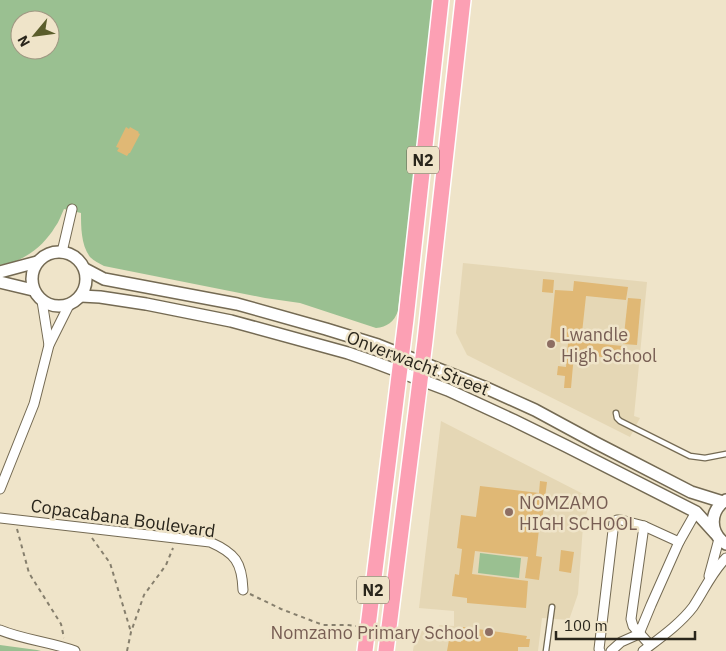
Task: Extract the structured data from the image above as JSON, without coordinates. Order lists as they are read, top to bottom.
{
  "streets": {
    "highway": ["N2"],
    "street": ["Onverwacht Street", "Copacabana Boulevard"]
  },
  "crossings": [
    ["N2", "Onverwacht Street"]
  ],
  "places": ["Lwandle High School", "NOMZAMO HIGH SCHOOL", "Nomzamo Primary School"],
  "scale_bar": "100 m",
  "north": "bottom left"
}
